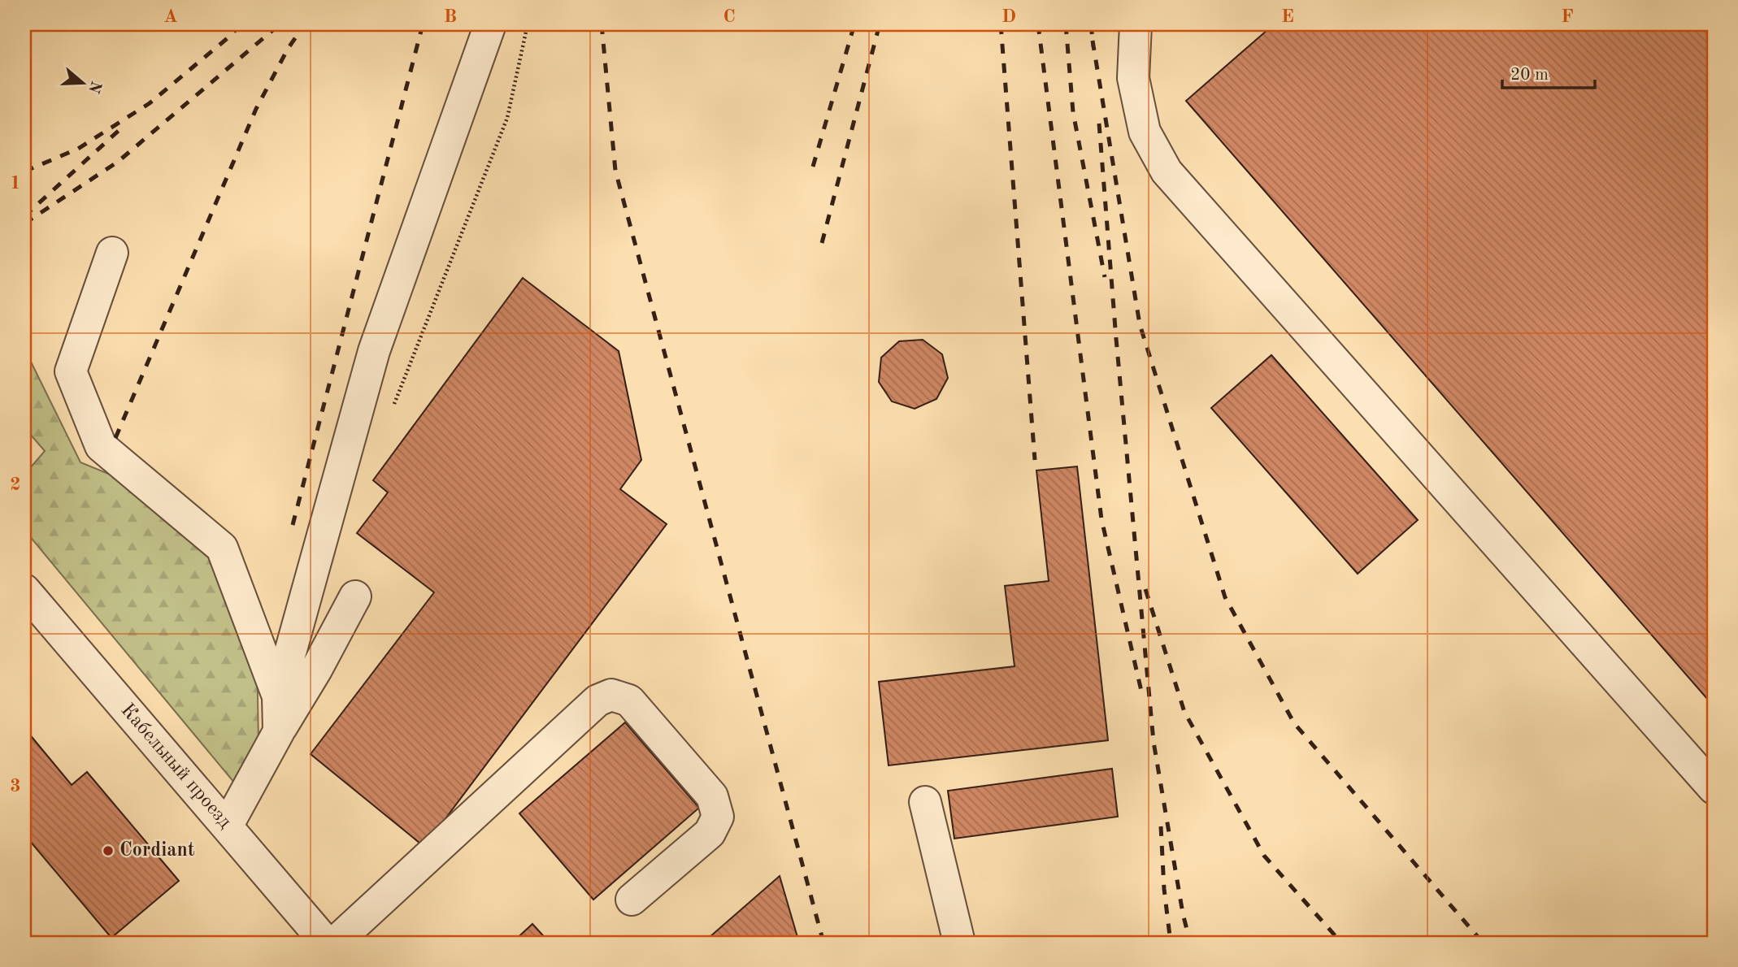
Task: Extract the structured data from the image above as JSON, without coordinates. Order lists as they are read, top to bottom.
{
  "streets": {
    "street": ["Кабельный проезд"]
  },
  "places": ["Cordiant"],
  "scale_bar": "20 m",
  "north": "right",
  "grid": {
    "columns": [
      "A",
      "B",
      "C",
      "D",
      "E",
      "F"
    ],
    "rows": ["1", "2", "3"]
  }
}
